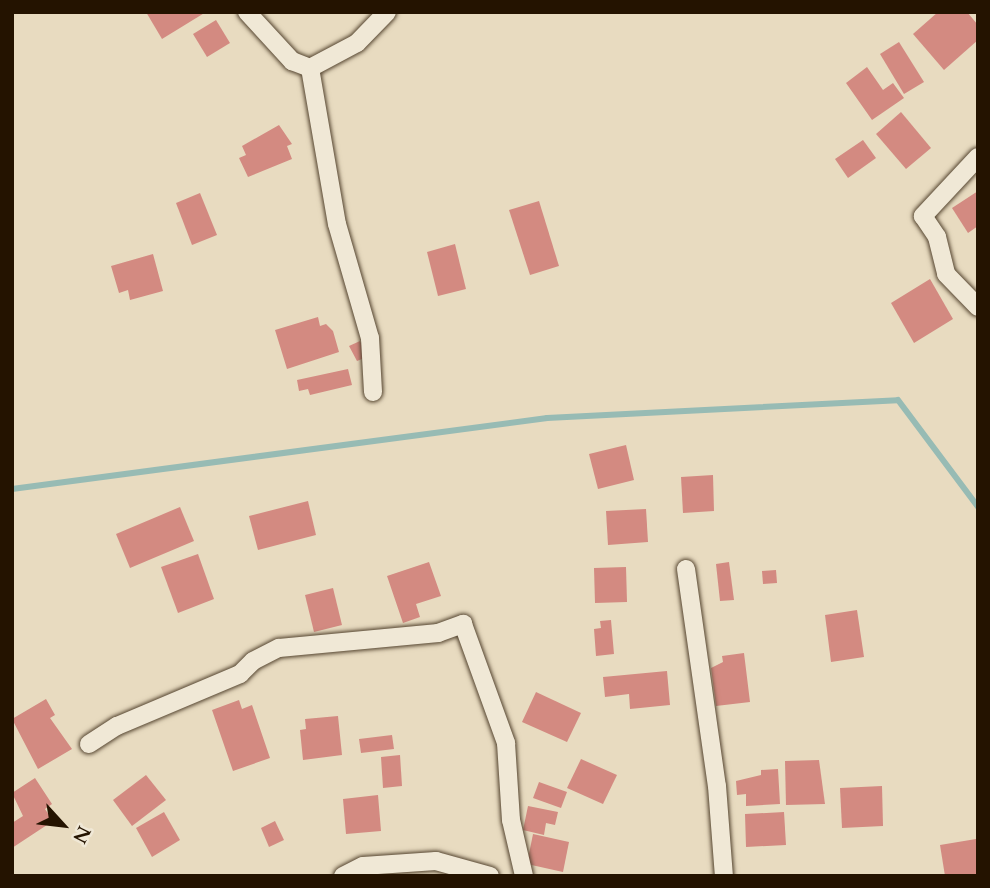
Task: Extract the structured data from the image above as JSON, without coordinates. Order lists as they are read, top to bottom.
{
  "north": "bottom right"
}
